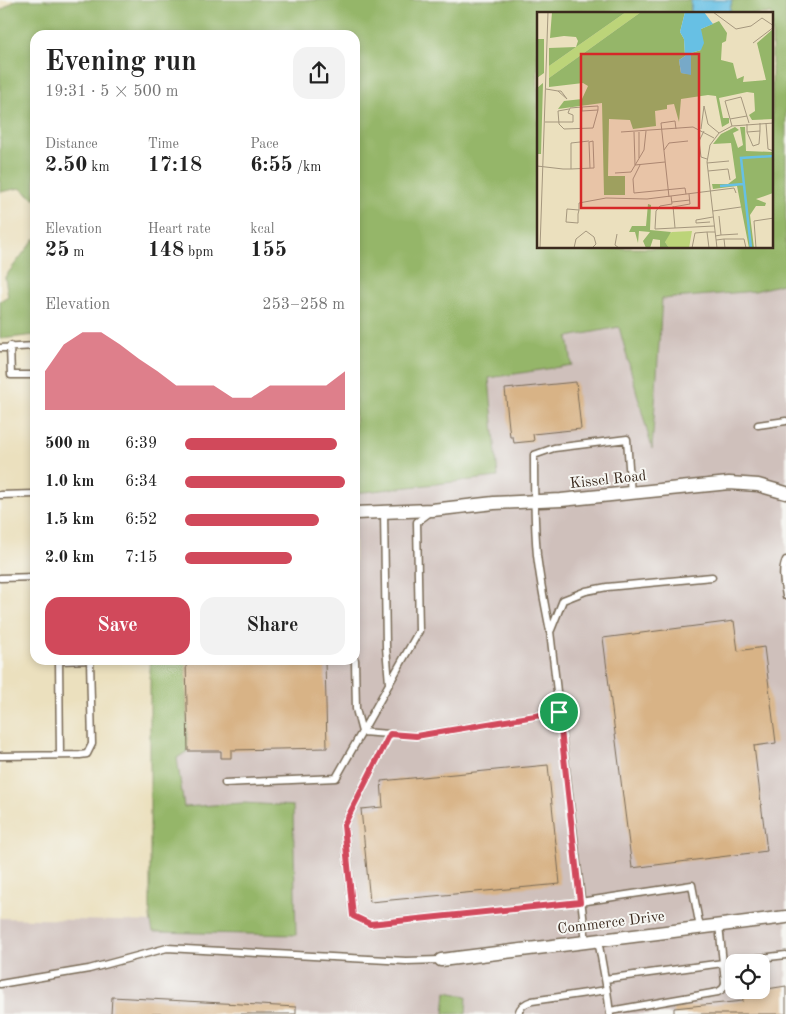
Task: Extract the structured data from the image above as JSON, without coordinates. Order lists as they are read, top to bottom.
{
  "streets": {
    "street": ["Kissel Road", "Commerce Drive"]
  },
  "page": {
    "heading": ["Evening run", "19:31 · 5 × 500 m"],
    "stats": [
      ["Distance", "2.50 km"],
      ["Time", "17:18"],
      ["Pace", "6:55 /km"],
      ["Elevation", "25 m"],
      ["Heart rate", "148 bpm"],
      ["kcal", "155"]
    ],
    "chart": ["Elevation", "253–258 m"],
    "list": [
      {
        "name": "500 m",
        "note": "6:39"
      },
      {
        "name": "1.0 km",
        "note": "6:34"
      },
      {
        "name": "1.5 km",
        "note": "6:52"
      },
      {
        "name": "2.0 km",
        "note": "7:15"
      }
    ],
    "buttons": ["Save", "Share"]
  }
}
